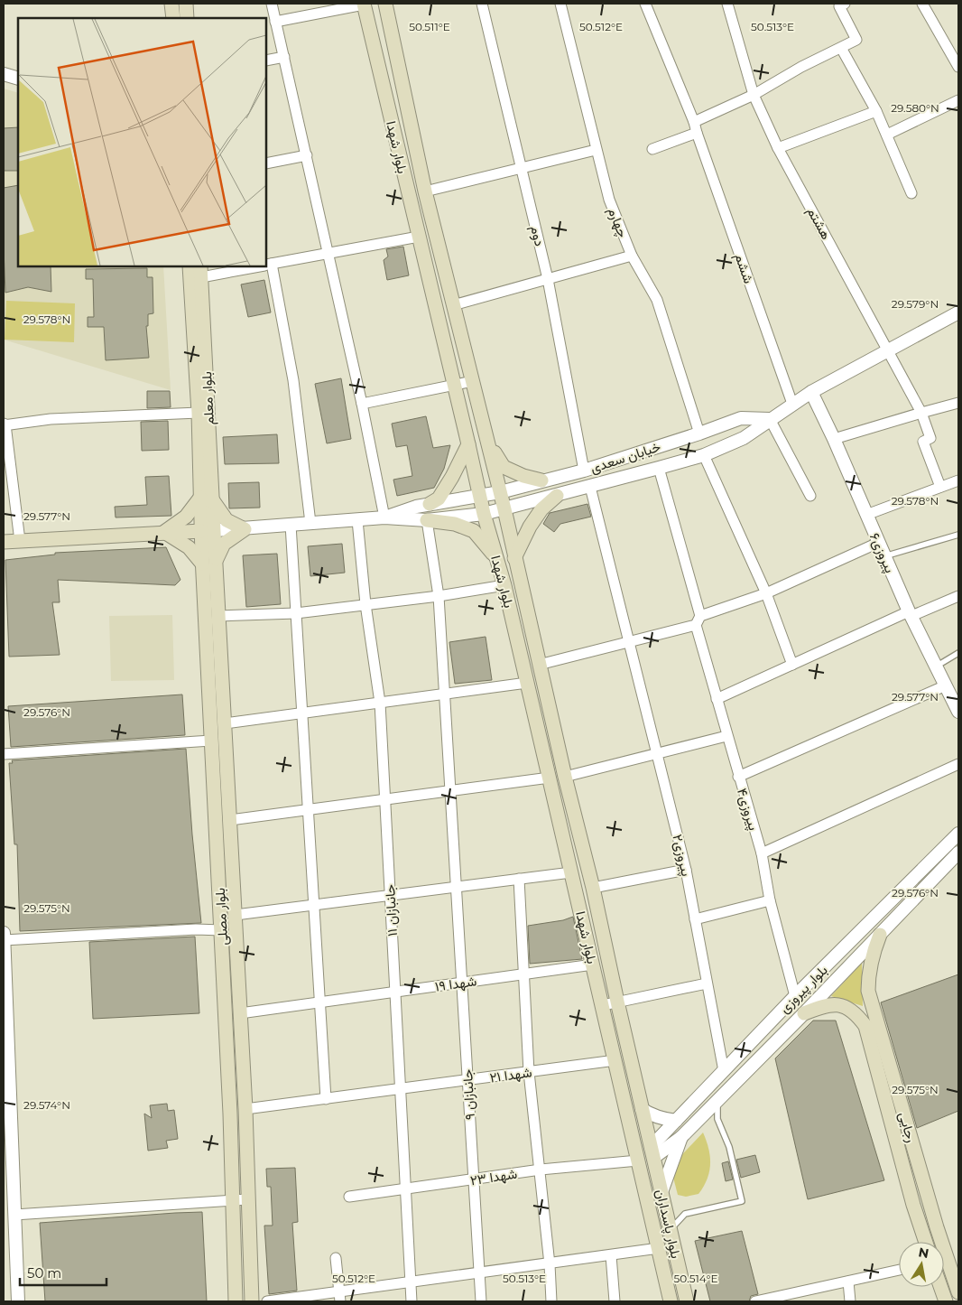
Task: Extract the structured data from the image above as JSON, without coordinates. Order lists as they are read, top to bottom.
{
  "streets": {
    "main road": [
      "بلوار شهدا",
      "بلوار معلم",
      "بلوار مصلی",
      "رجایی",
      "بلوار پاسداران"
    ],
    "street": [
      "چهارم",
      "هشتم",
      "دوم",
      "ششم",
      "خیابان سعدی",
      "پیروزی۶",
      "پیروزی۴",
      "پیروزی۲",
      "جانبازان ۱۱",
      "شهدا ۱۹",
      "بلوار پیروزی",
      "شهدا ۲۱",
      "جانبازان ۹",
      "شهدا ۲۳"
    ]
  },
  "crossings": [
    ["بلوار شهدا", "خیابان سعدی"],
    ["بلوار شهدا", "شهدا ۱۹"],
    ["بلوار شهدا", "بلوار پیروزی"],
    ["بلوار شهدا", "شهدا ۲۱"],
    ["بلوار شهدا", "شهدا ۲۳"],
    ["بلوار شهدا", "بلوار پاسداران"],
    ["چهارم", "خیابان سعدی"],
    ["هشتم", "خیابان سعدی"],
    ["دوم", "خیابان سعدی"],
    ["ششم", "خیابان سعدی"],
    ["بلوار معلم", "بلوار مصلی"],
    ["خیابان سعدی", "پیروزی۶"],
    ["خیابان سعدی", "پیروزی۴"],
    ["خیابان سعدی", "پیروزی۲"],
    ["خیابان سعدی", "جانبازان ۹"],
    ["پیروزی۴", "بلوار پیروزی"],
    ["پیروزی۲", "بلوار پیروزی"],
    ["جانبازان ۱۱", "شهدا ۱۹"],
    ["جانبازان ۱۱", "شهدا ۲۱"],
    ["جانبازان ۱۱", "شهدا ۲۳"],
    ["بلوار مصلی", "شهدا ۱۹"],
    ["بلوار مصلی", "شهدا ۲۱"],
    ["شهدا ۱۹", "جانبازان ۹"],
    ["بلوار پیروزی", "رجایی"],
    ["بلوار پیروزی", "بلوار پاسداران"],
    ["شهدا ۲۱", "جانبازان ۹"],
    ["جانبازان ۹", "شهدا ۲۳"],
    ["شهدا ۲۳", "بلوار پاسداران"]
  ],
  "scale_bar": "50 m",
  "north": "top",
  "coordinates": [
    "50.511°E",
    "50.512°E",
    "50.513°E",
    "29.580°N",
    "29.579°N",
    "29.578°N",
    "29.577°N",
    "29.576°N",
    "29.575°N",
    "29.574°N",
    "50.514°E"
  ]
}
